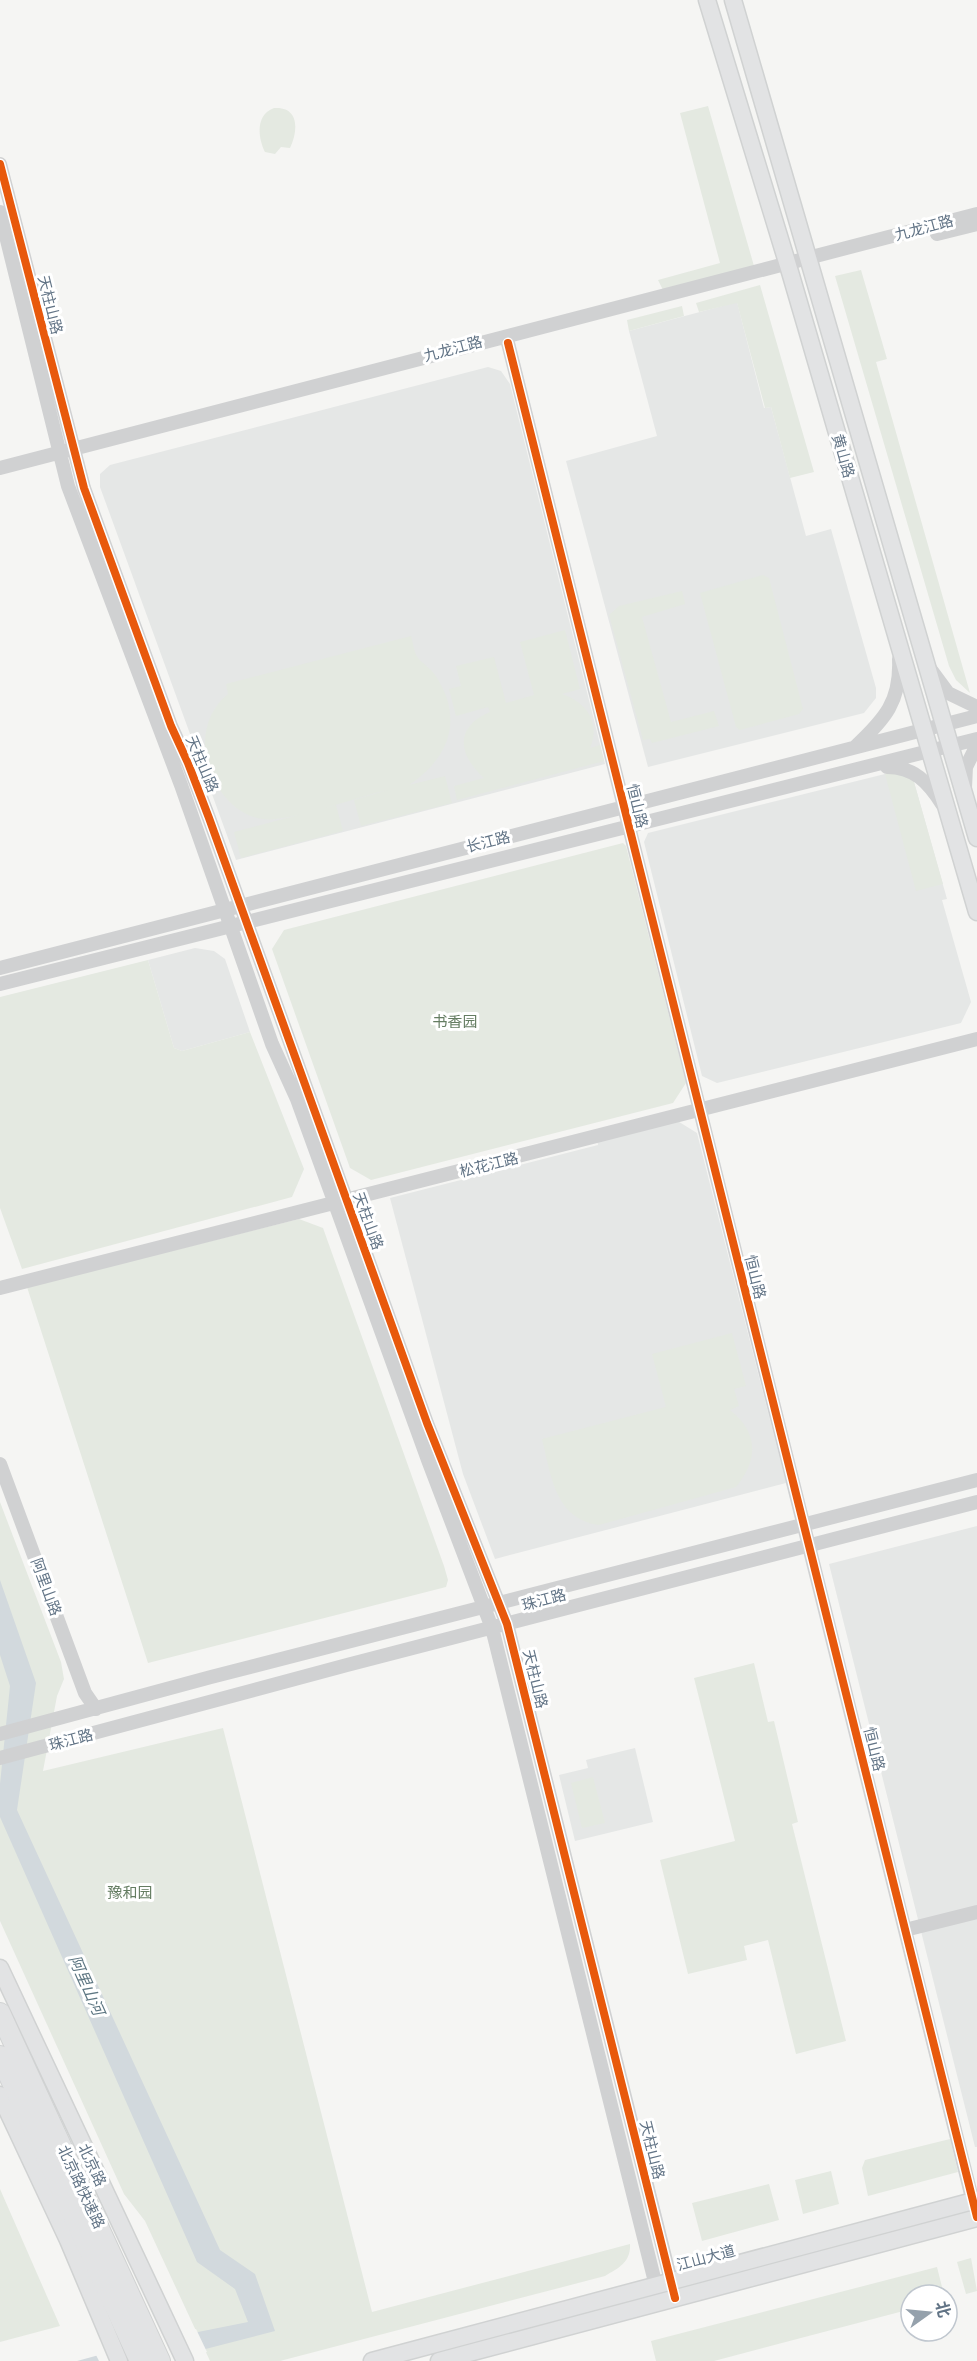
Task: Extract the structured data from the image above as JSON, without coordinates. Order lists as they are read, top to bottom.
{
  "streets": {
    "highway": ["北京路快速路"],
    "main road": ["黄山路", "北京路", "江山大道"],
    "street": [
      "九龙江路",
      "天柱山路",
      "恒山路",
      "长江路",
      "松花江路",
      "阿里山路",
      "珠江路"
    ]
  },
  "crossings": [
    ["九龙江路", "天柱山路"],
    ["九龙江路", "黄山路"],
    ["九龙江路", "恒山路"],
    ["天柱山路", "长江路"],
    ["天柱山路", "松花江路"],
    ["天柱山路", "珠江路"],
    ["天柱山路", "江山大道"],
    ["黄山路", "长江路"],
    ["恒山路", "长江路"],
    ["恒山路", "松花江路"],
    ["恒山路", "珠江路"],
    ["恒山路", "江山大道"],
    ["阿里山路", "珠江路"]
  ],
  "water": ["阿里山河"],
  "parks": ["书香园", "豫和园"],
  "north": "right"
}
